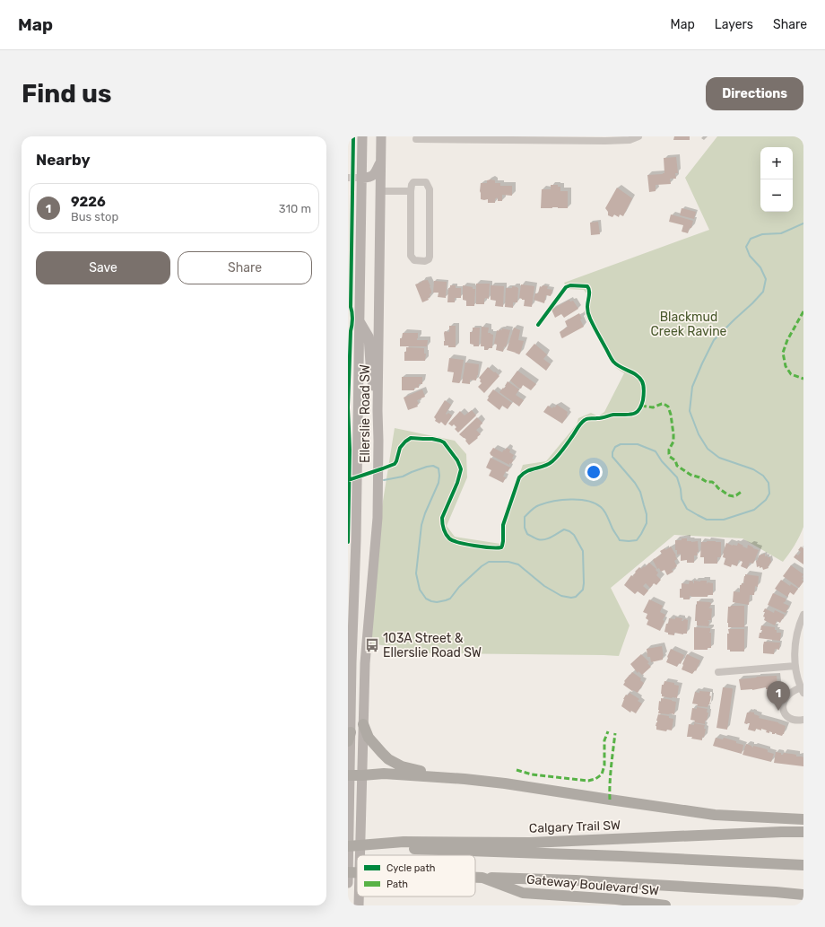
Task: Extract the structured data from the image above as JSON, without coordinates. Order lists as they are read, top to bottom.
{
  "streets": {
    "highway": ["Calgary Trail SW", "Gateway Boulevard SW"],
    "main road": ["Ellerslie Road SW"]
  },
  "parks": ["Blackmud Creek Ravine"],
  "places": {
    "bus stop": ["103A Street & Ellerslie Road SW"]
  },
  "legend": ["Cycle path", "Path"],
  "page": {
    "header": "Map",
    "nav": ["Map", "Layers", "Share"],
    "buttons": [
      "Directions",
      ["Save", "Share"]
    ],
    "title": "Find us",
    "heading": "Nearby",
    "map_buttons": ["+", "−"],
    "list": [
      {
        "mark": "1",
        "name": "9226",
        "note": "Bus stop",
        "value": "310 m"
      }
    ],
    "pins": "1"
  }
}
